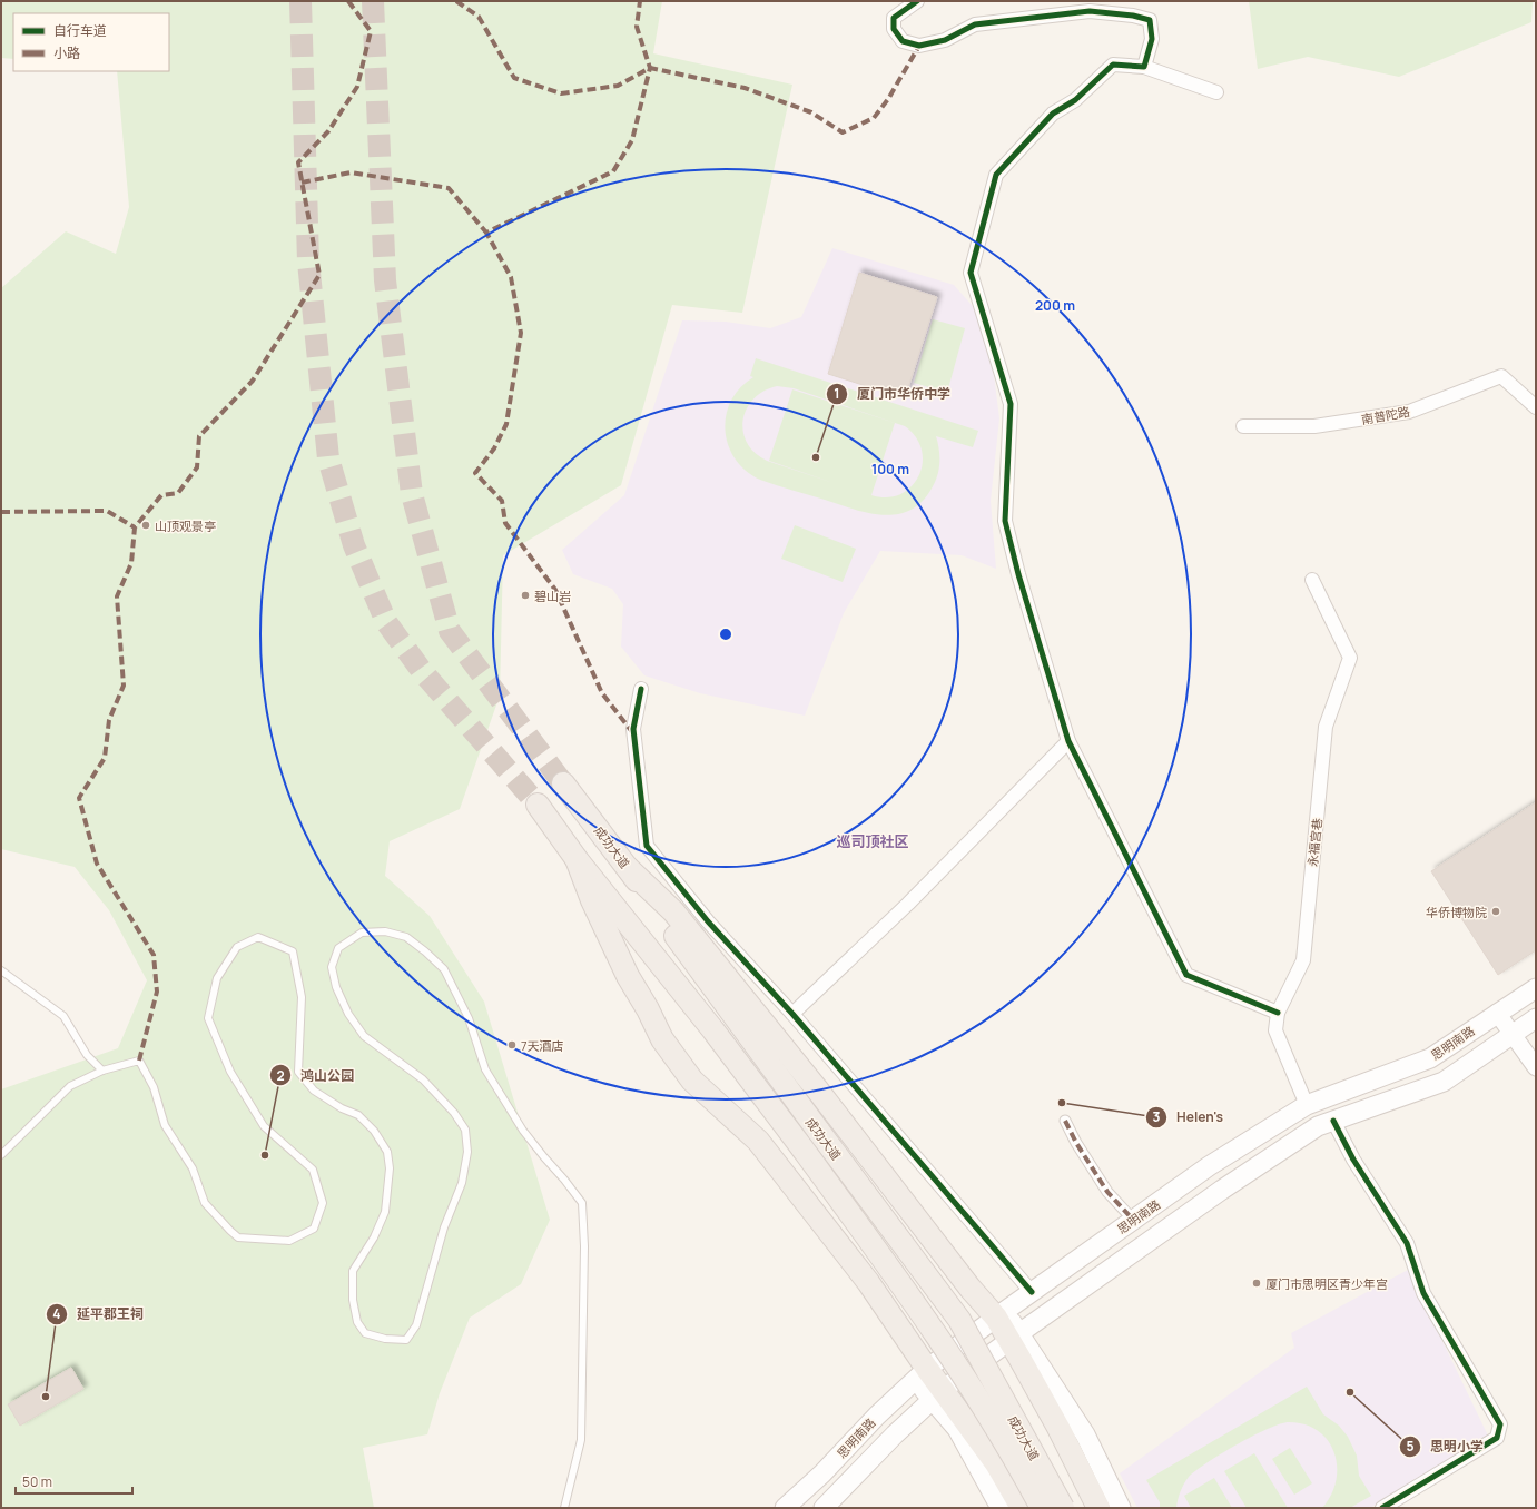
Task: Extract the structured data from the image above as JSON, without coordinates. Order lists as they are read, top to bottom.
{
  "streets": {
    "highway": ["成功大道"],
    "main road": ["思明南路"],
    "street": ["南普陀路", "永福宫巷"]
  },
  "crossings": [
    ["永福宫巷", "思明南路"]
  ],
  "districts": ["巡司顶社区"],
  "places": [
    "厦门市华侨中学",
    "山顶观景亭",
    "碧山岩",
    "华侨博物院",
    "7天酒店",
    "Helen's",
    "鸿山公园",
    "厦门市思明区青少年宫",
    "思明小学",
    "延平郡王祠"
  ],
  "legend": ["自行车道", "小路"],
  "scale_bar": "50 m",
  "rings": ["200 m", "100 m"]
}
